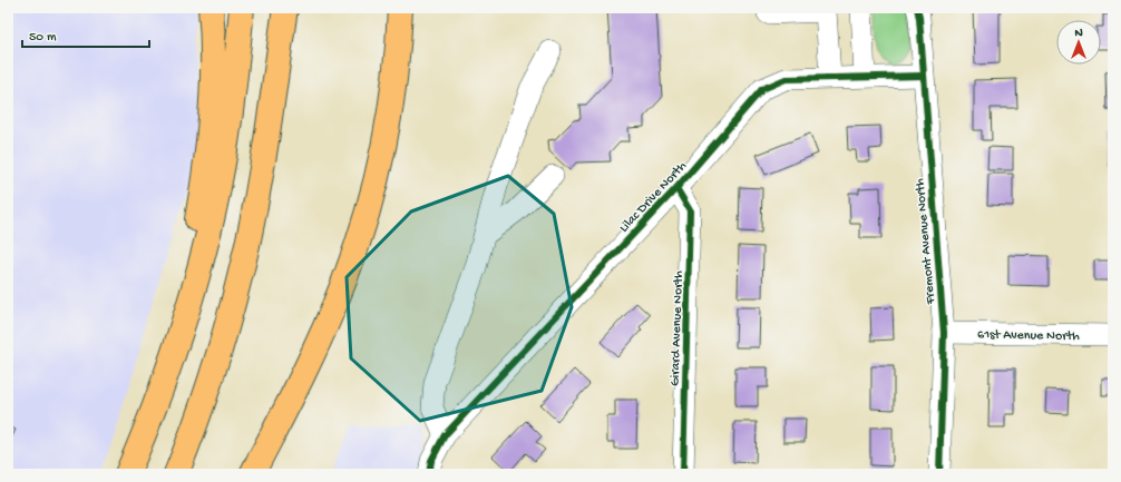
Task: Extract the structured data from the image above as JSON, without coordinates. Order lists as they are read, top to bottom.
{
  "streets": {
    "street": [
      "Lilac Drive North",
      "Fremont Avenue North",
      "Girard Avenue North",
      "61st Avenue North"
    ]
  },
  "crossings": [
    ["Lilac Drive North", "Fremont Avenue North"],
    ["Lilac Drive North", "Girard Avenue North"],
    ["Fremont Avenue North", "61st Avenue North"]
  ],
  "scale_bar": "50 m",
  "north": "top"
}
